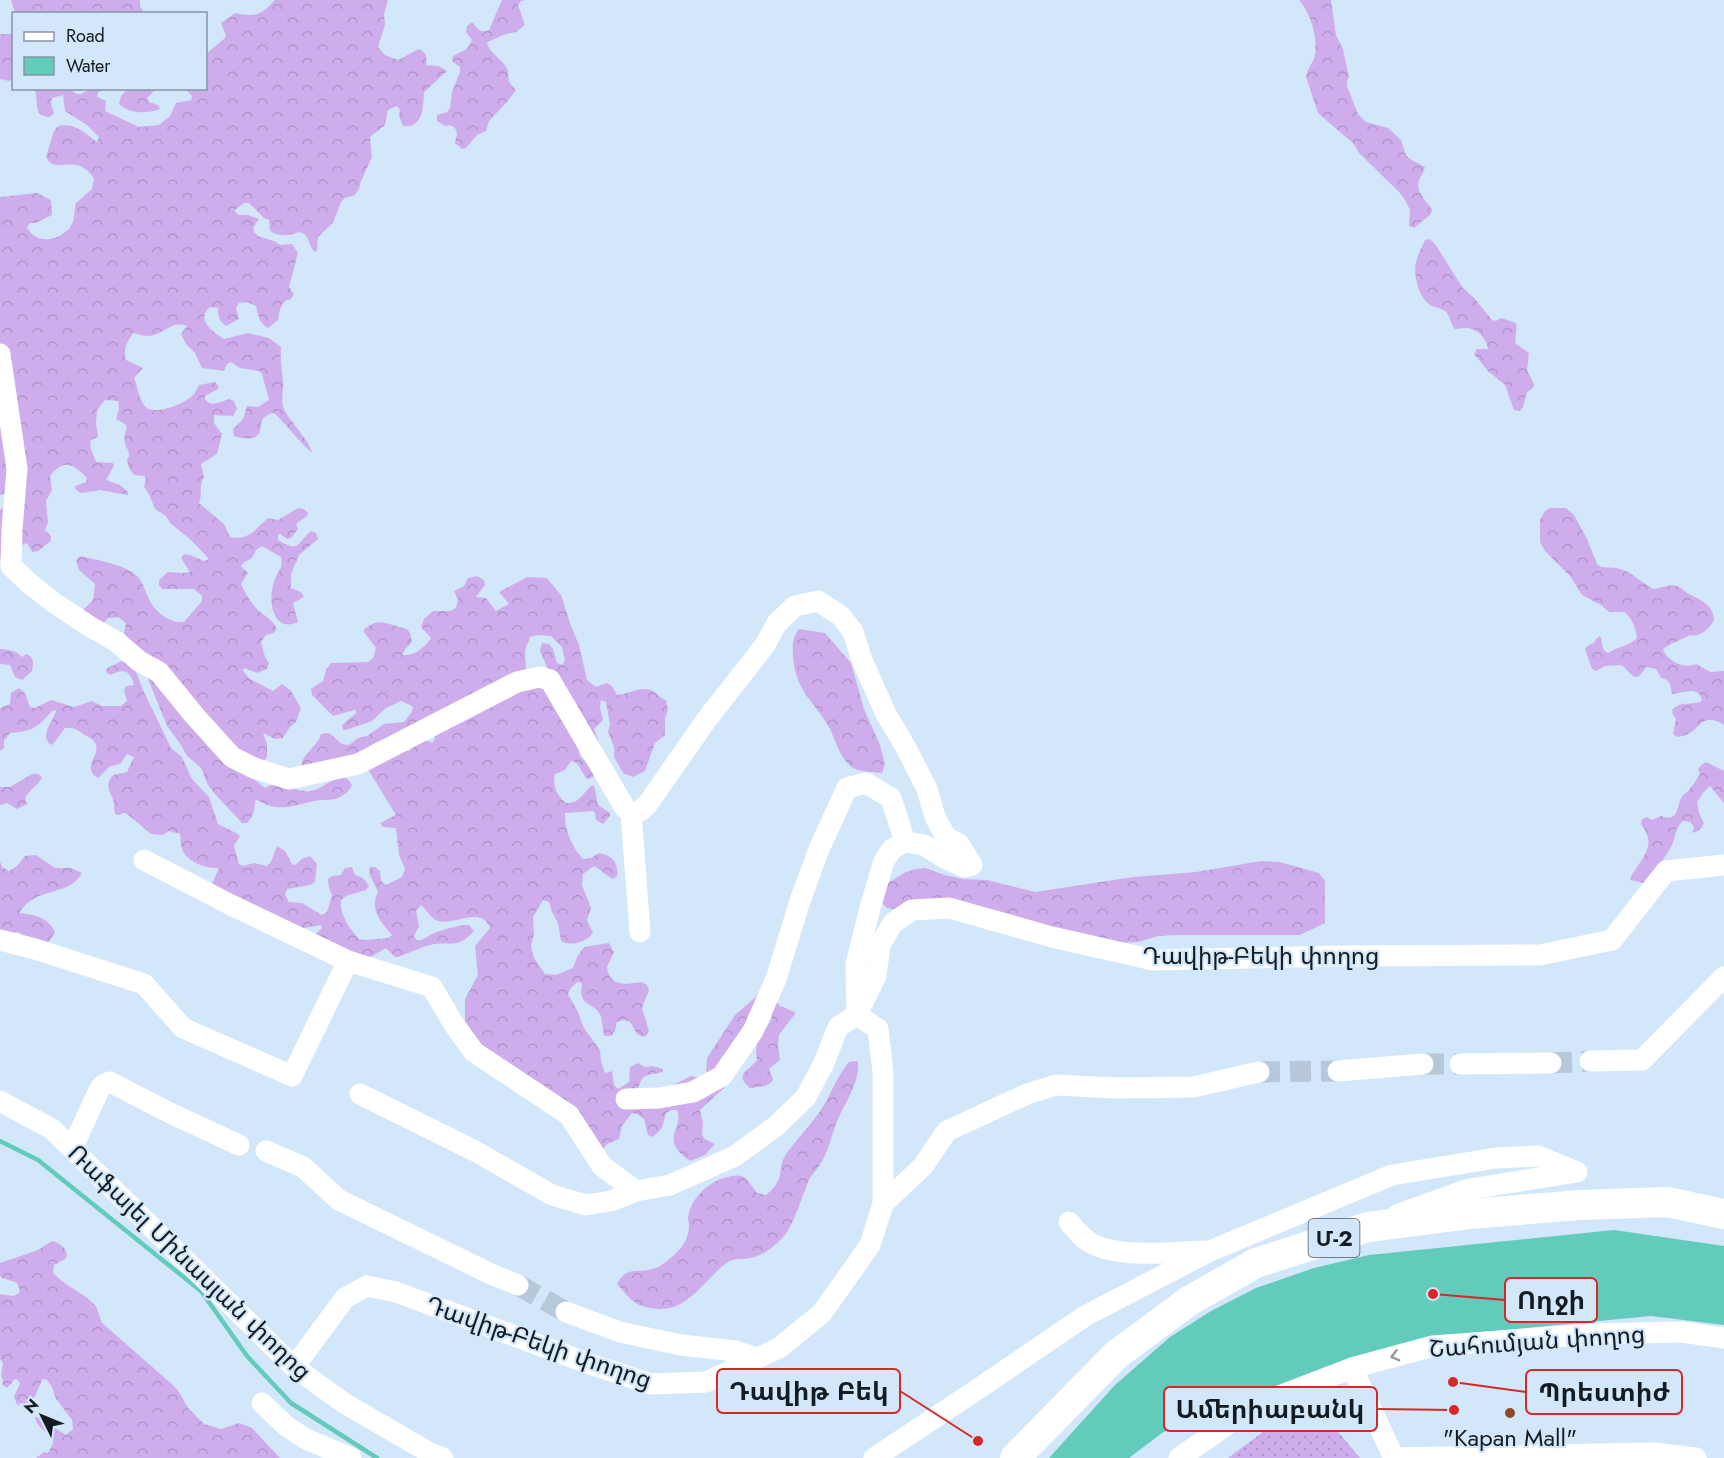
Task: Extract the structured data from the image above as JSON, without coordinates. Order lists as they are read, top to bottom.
{
  "streets": {
    "highway": ["Մ-2"],
    "street": ["Դավիթ-Բեկի փողոց", "Ռաֆայել Մինասյան փողոց", "Շահումյան փողոց"]
  },
  "crossings": [
    ["Դավիթ-Բեկի փողոց", "Ռաֆայել Մինասյան փողոց"]
  ],
  "places": [
    "Ողջի",
    "Պրեստիժ",
    "Ամերիաբանկ",
    "\"Kapan Mall\"",
    "Դավիթ Բեկ"
  ],
  "legend": ["Road", "Water"],
  "north": "top left"
}
